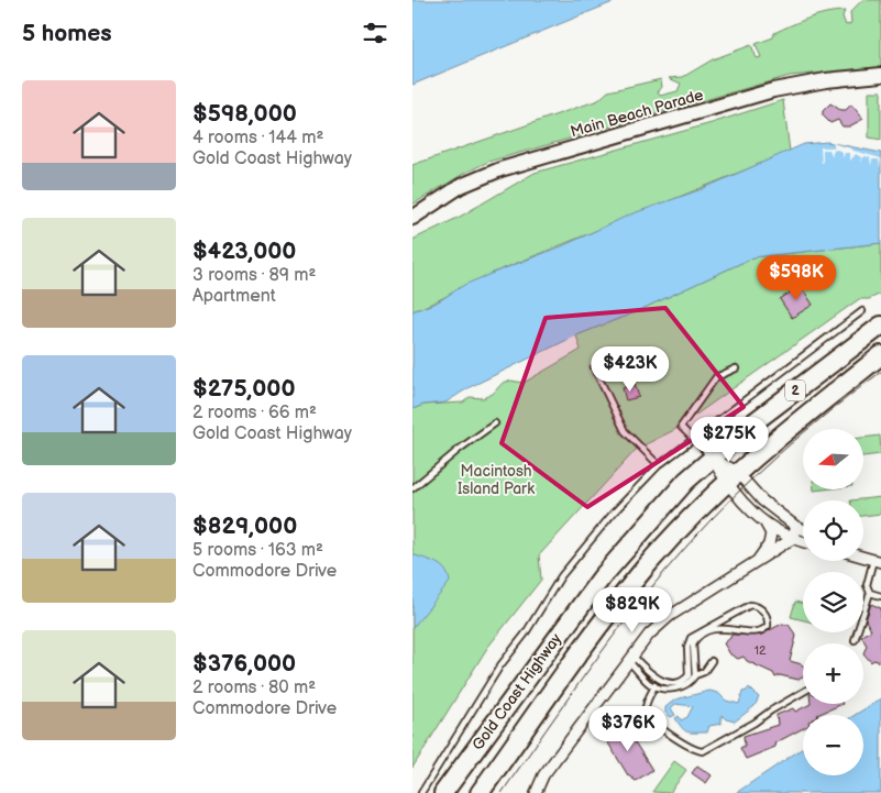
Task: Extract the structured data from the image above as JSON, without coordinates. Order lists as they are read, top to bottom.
{
  "streets": {
    "highway": ["2", "Gold Coast Highway"],
    "street": ["Main Beach Parade"]
  },
  "parks": ["Macintosh Island Park"],
  "house_numbers": ["12"],
  "north": "left",
  "page": {
    "heading": "5 homes",
    "list": [
      {
        "name": "$598,000",
        "note": "4 rooms · 144 m² · Gold Coast Highway"
      },
      {
        "name": "$423,000",
        "note": "3 rooms · 89 m² · Apartment"
      },
      {
        "name": "$275,000",
        "note": "2 rooms · 66 m² · Gold Coast Highway"
      },
      {
        "name": "$829,000",
        "note": "5 rooms · 163 m² · Commodore Drive"
      },
      {
        "name": "$376,000",
        "note": "2 rooms · 80 m² · Commodore Drive"
      }
    ],
    "price": [
      "$598K",
      "$423K",
      "$275K",
      "$829K",
      "$376K"
    ],
    "map_buttons": ["+", "−"]
  }
}
